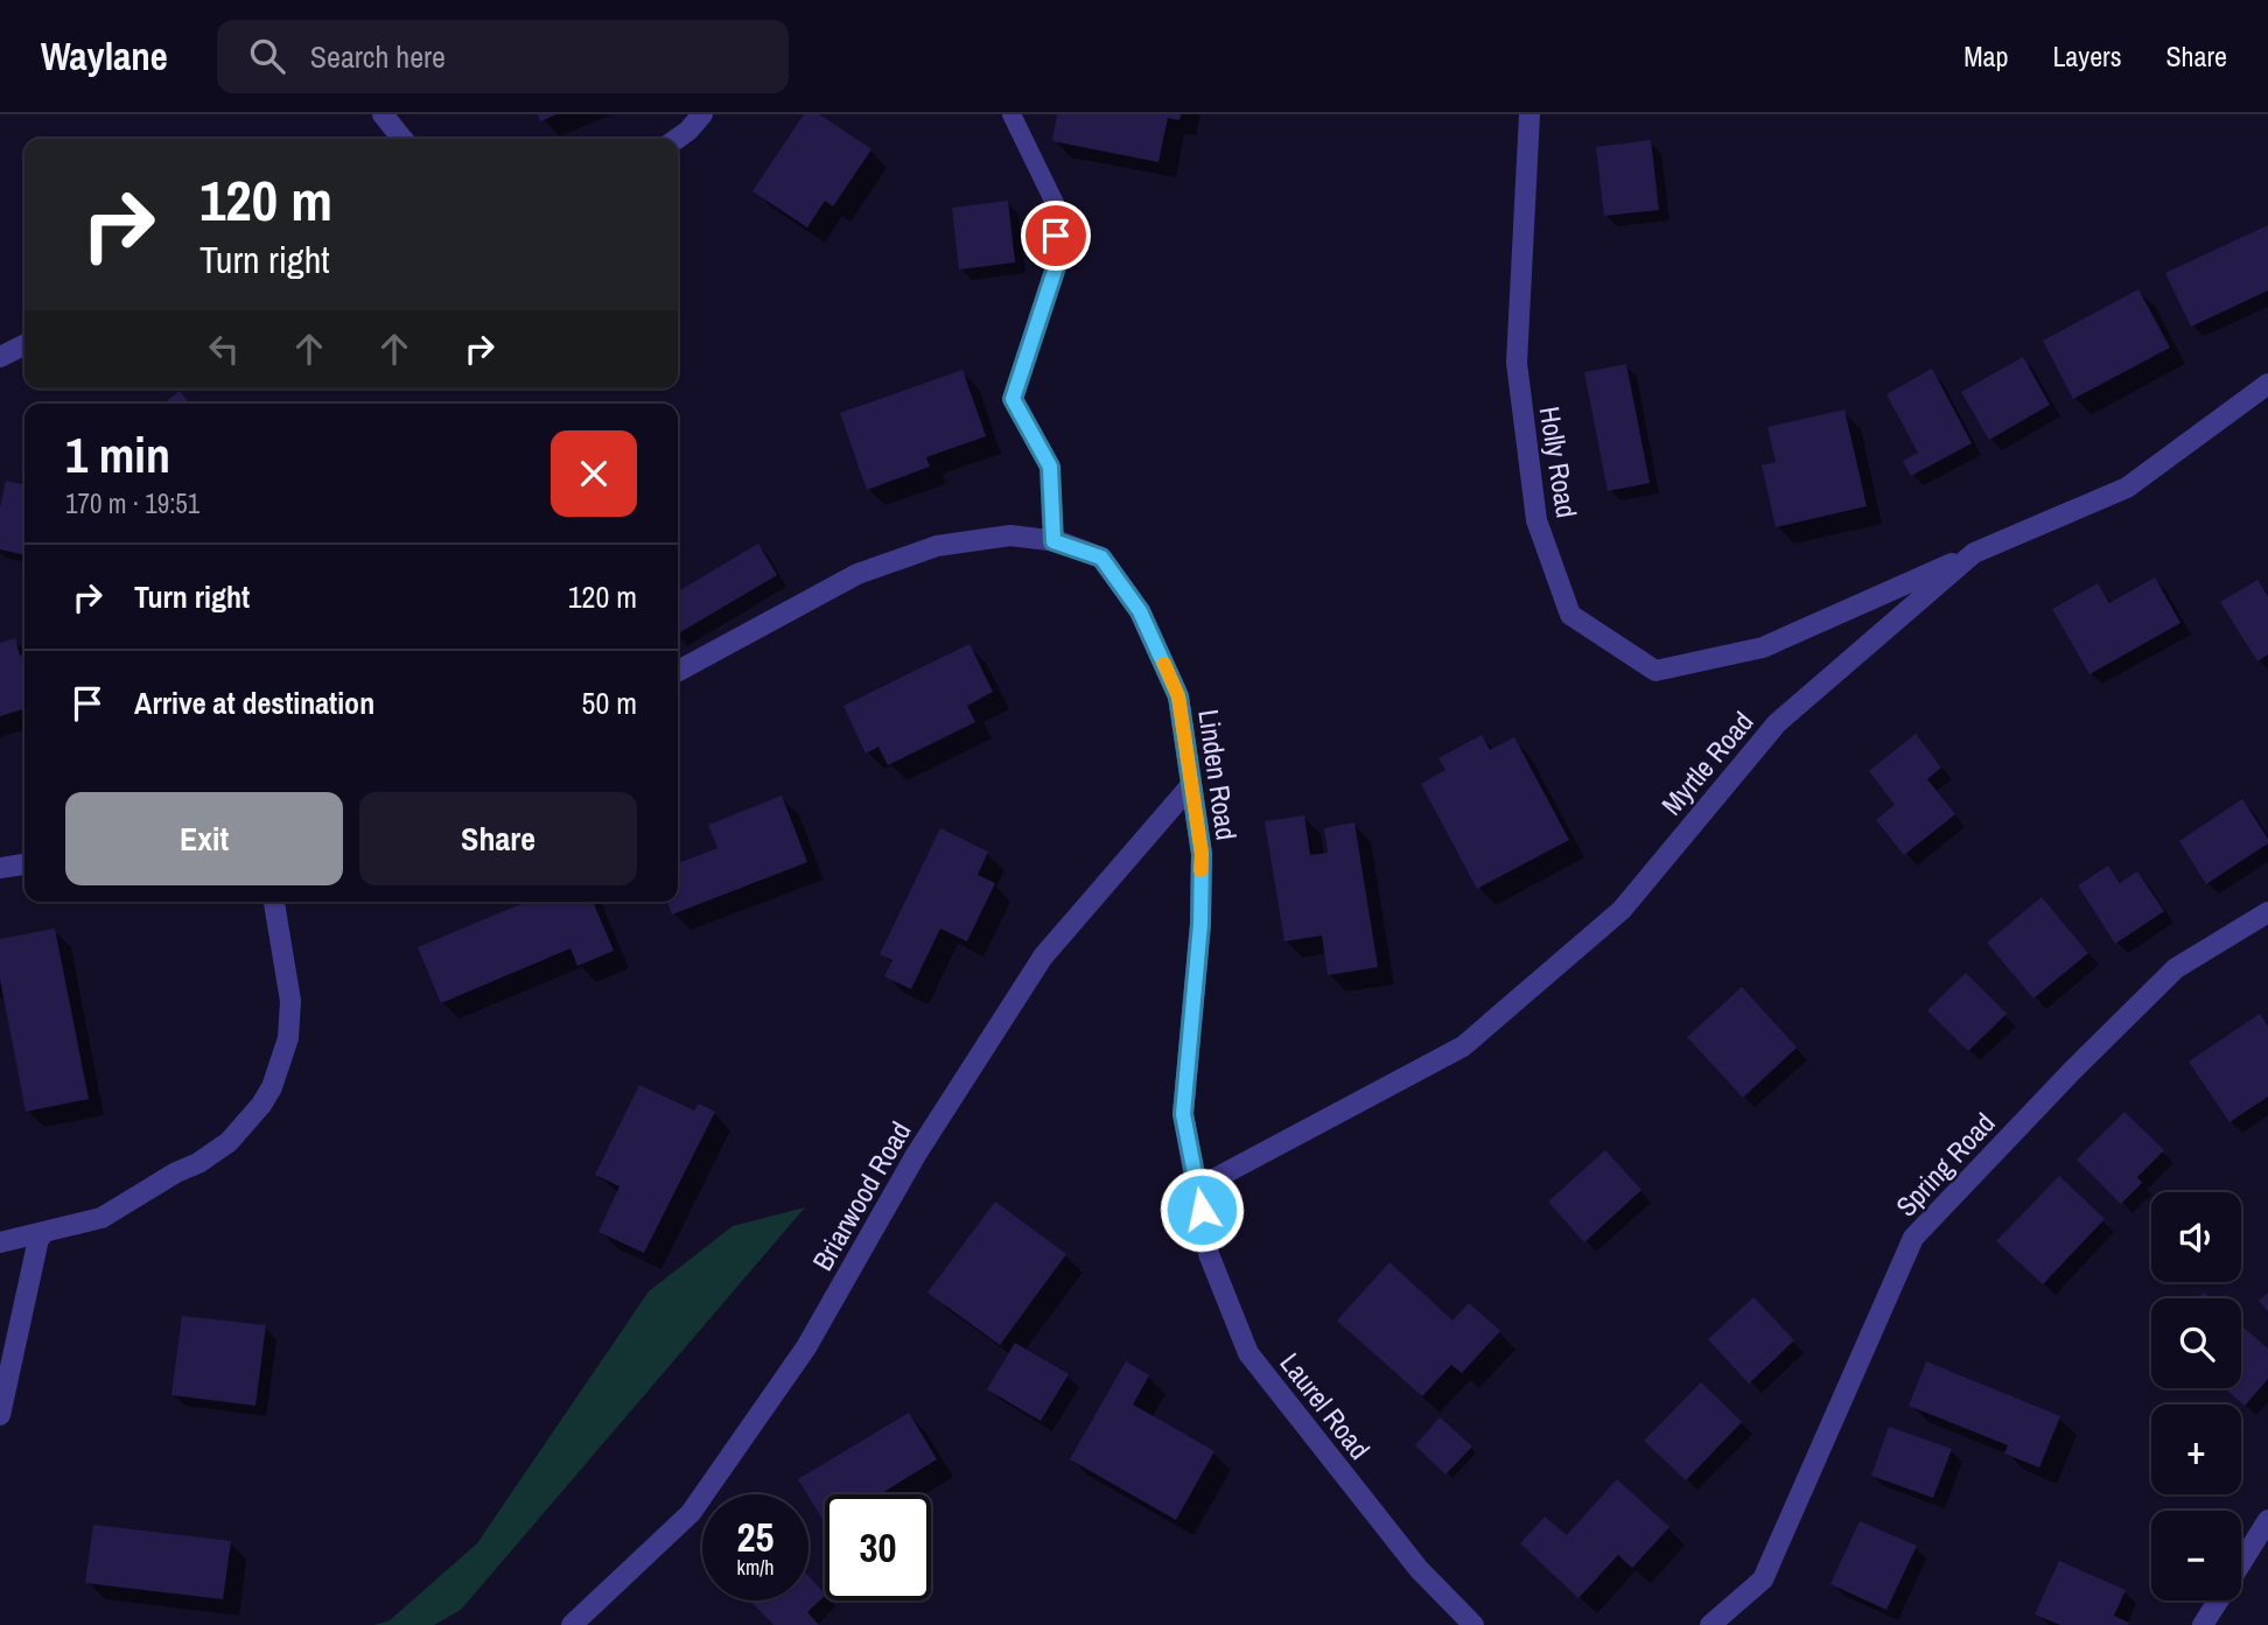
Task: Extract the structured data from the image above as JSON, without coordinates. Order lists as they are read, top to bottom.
{
  "streets": {
    "street": [
      "Holly Road",
      "Myrtle Road",
      "Linden Road",
      "Spring Road",
      "Briarwood Road",
      "Laurel Road"
    ]
  },
  "crossings": [
    ["Holly Road", "Myrtle Road"],
    ["Myrtle Road", "Linden Road"],
    ["Myrtle Road", "Laurel Road"],
    ["Linden Road", "Briarwood Road"],
    ["Linden Road", "Laurel Road"]
  ],
  "page": {
    "header": "Waylane",
    "search": "Search here",
    "nav": ["Map", "Layers", "Share"],
    "turn": ["120 m", "Turn right"],
    "heading": ["1 min", "170 m · 19:51"],
    "list": [
      {
        "name": "Turn right",
        "value": "120 m"
      },
      {
        "name": "Arrive at destination",
        "value": "50 m"
      }
    ],
    "buttons": ["Exit", "Share"],
    "map_buttons": ["+", "−"],
    "speed": "25 km/h",
    "limit": "30"
  }
}
